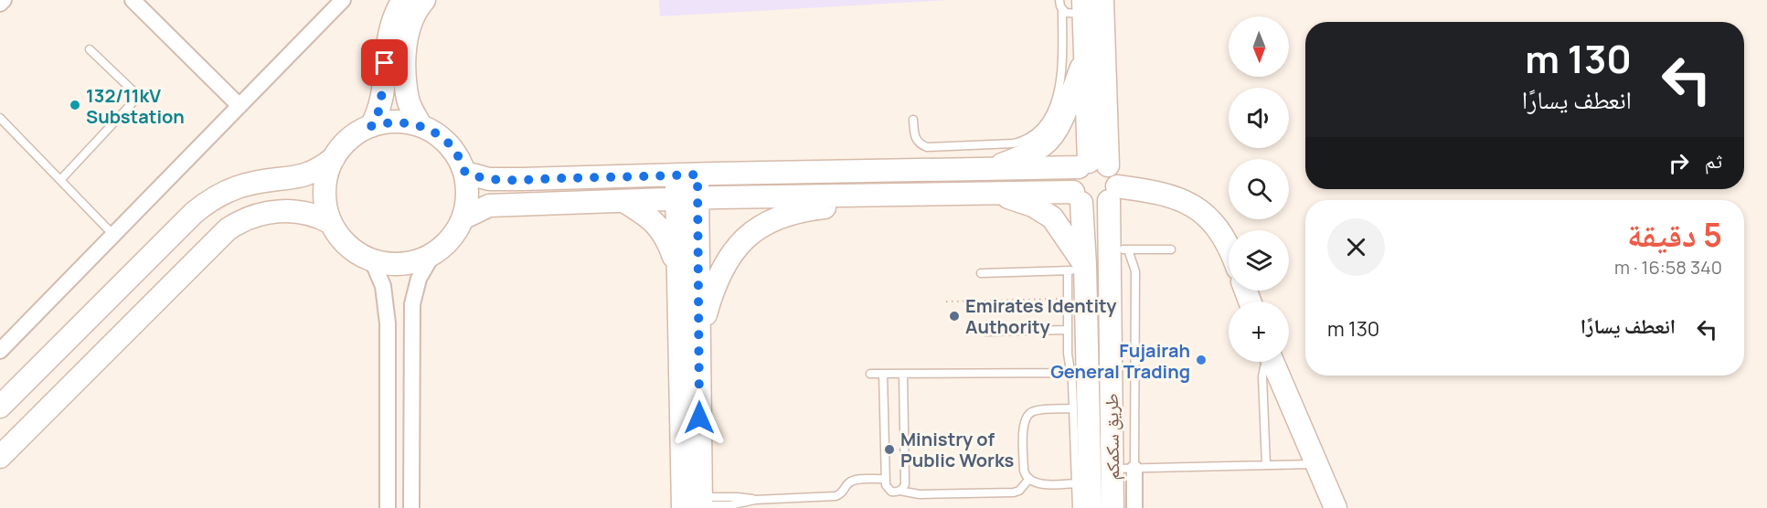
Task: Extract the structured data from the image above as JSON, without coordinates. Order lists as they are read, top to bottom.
{
  "streets": {
    "street": ["طريق سكمكم"]
  },
  "places": [
    "132/11kV Substation",
    "Emirates Identity Authority",
    "Fujairah General Trading",
    "Ministry of Public Works"
  ],
  "north": "bottom",
  "page": {
    "map_buttons": "+",
    "turn": ["130 m", "انعطف يسارًا"],
    "then": "ثم",
    "heading": ["5 دقيقة", "340 m · 16:58"],
    "list": [
      {
        "name": "انعطف يسارًا",
        "value": "130 m"
      }
    ]
  }
}
